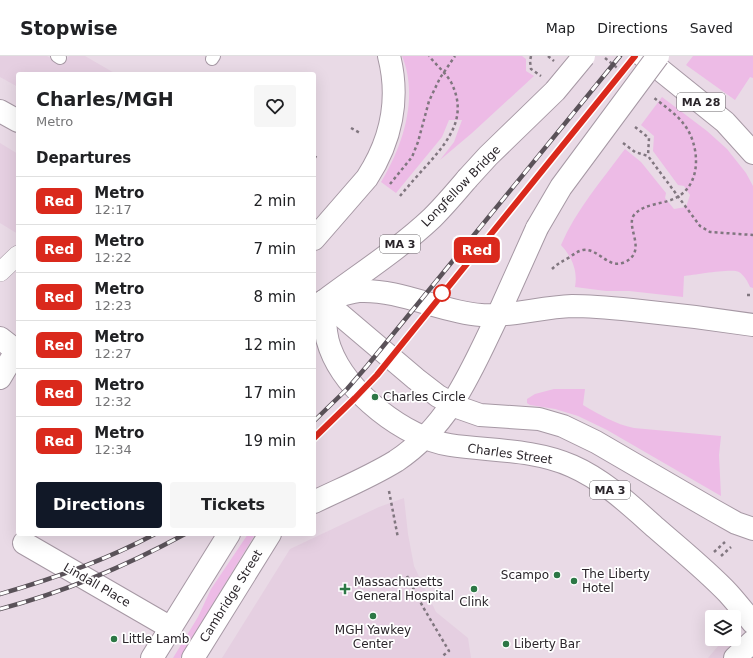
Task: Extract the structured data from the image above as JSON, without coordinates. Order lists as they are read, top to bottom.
{
  "streets": {
    "main road": [
      "MA 28",
      "Longfellow Bridge",
      "MA 3",
      "Charles Street",
      "Lindall Place",
      "Cambridge Street"
    ]
  },
  "crossings": [
    ["Longfellow Bridge", "Charles Street"]
  ],
  "places": {
    "other": [
      "Charles Circle",
      "Scampo",
      "The Liberty Hotel",
      "Clink",
      "MGH Yawkey Center",
      "Little Lamb",
      "Liberty Bar"
    ],
    "health": ["Massachusetts General Hospital"]
  },
  "lines": ["metro line Red"],
  "page": {
    "header": "Stopwise",
    "nav": ["Map", "Directions", "Saved"],
    "on_map": "Red",
    "heading": [
      ["Charles/MGH", "Metro"],
      "Departures"
    ],
    "list": [
      {
        "mark": "Red",
        "name": "Metro",
        "note": "12:17",
        "value": "2 min"
      },
      {
        "mark": "Red",
        "name": "Metro",
        "note": "12:22",
        "value": "7 min"
      },
      {
        "mark": "Red",
        "name": "Metro",
        "note": "12:23",
        "value": "8 min"
      },
      {
        "mark": "Red",
        "name": "Metro",
        "note": "12:27",
        "value": "12 min"
      },
      {
        "mark": "Red",
        "name": "Metro",
        "note": "12:32",
        "value": "17 min"
      },
      {
        "mark": "Red",
        "name": "Metro",
        "note": "12:34",
        "value": "19 min"
      }
    ],
    "buttons": ["Directions", "Tickets"]
  }
}
